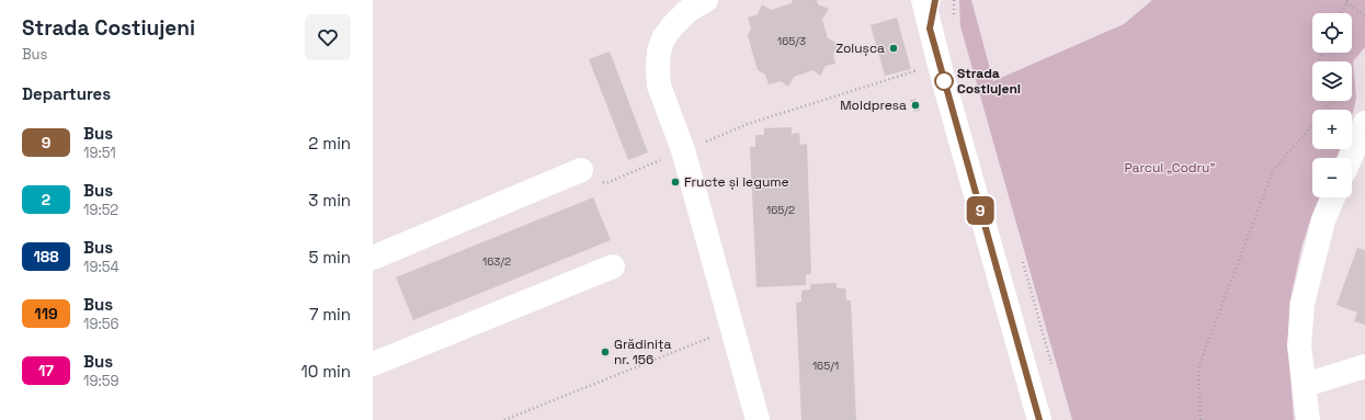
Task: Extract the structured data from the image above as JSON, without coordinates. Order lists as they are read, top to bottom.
{
  "parks": ["Parcul „Codru”"],
  "places": [
    "Zolușca",
    "Strada Costiujeni",
    "Moldpresa",
    "Fructe și legume",
    "Grădinița nr. 156"
  ],
  "lines": ["bus line 9"],
  "house_numbers": [
    "165/3",
    "165/2",
    "163/2",
    "165/1"
  ],
  "page": {
    "heading": [
      ["Strada Costiujeni", "Bus"],
      "Departures"
    ],
    "on_map": "9",
    "map_buttons": ["+", "−"],
    "list": [
      {
        "mark": "9",
        "name": "Bus",
        "note": "19:51",
        "value": "2 min"
      },
      {
        "mark": "2",
        "name": "Bus",
        "note": "19:52",
        "value": "3 min"
      },
      {
        "mark": "188",
        "name": "Bus",
        "note": "19:54",
        "value": "5 min"
      },
      {
        "mark": "119",
        "name": "Bus",
        "note": "19:56",
        "value": "7 min"
      },
      {
        "mark": "17",
        "name": "Bus",
        "note": "19:59",
        "value": "10 min"
      }
    ]
  }
}
